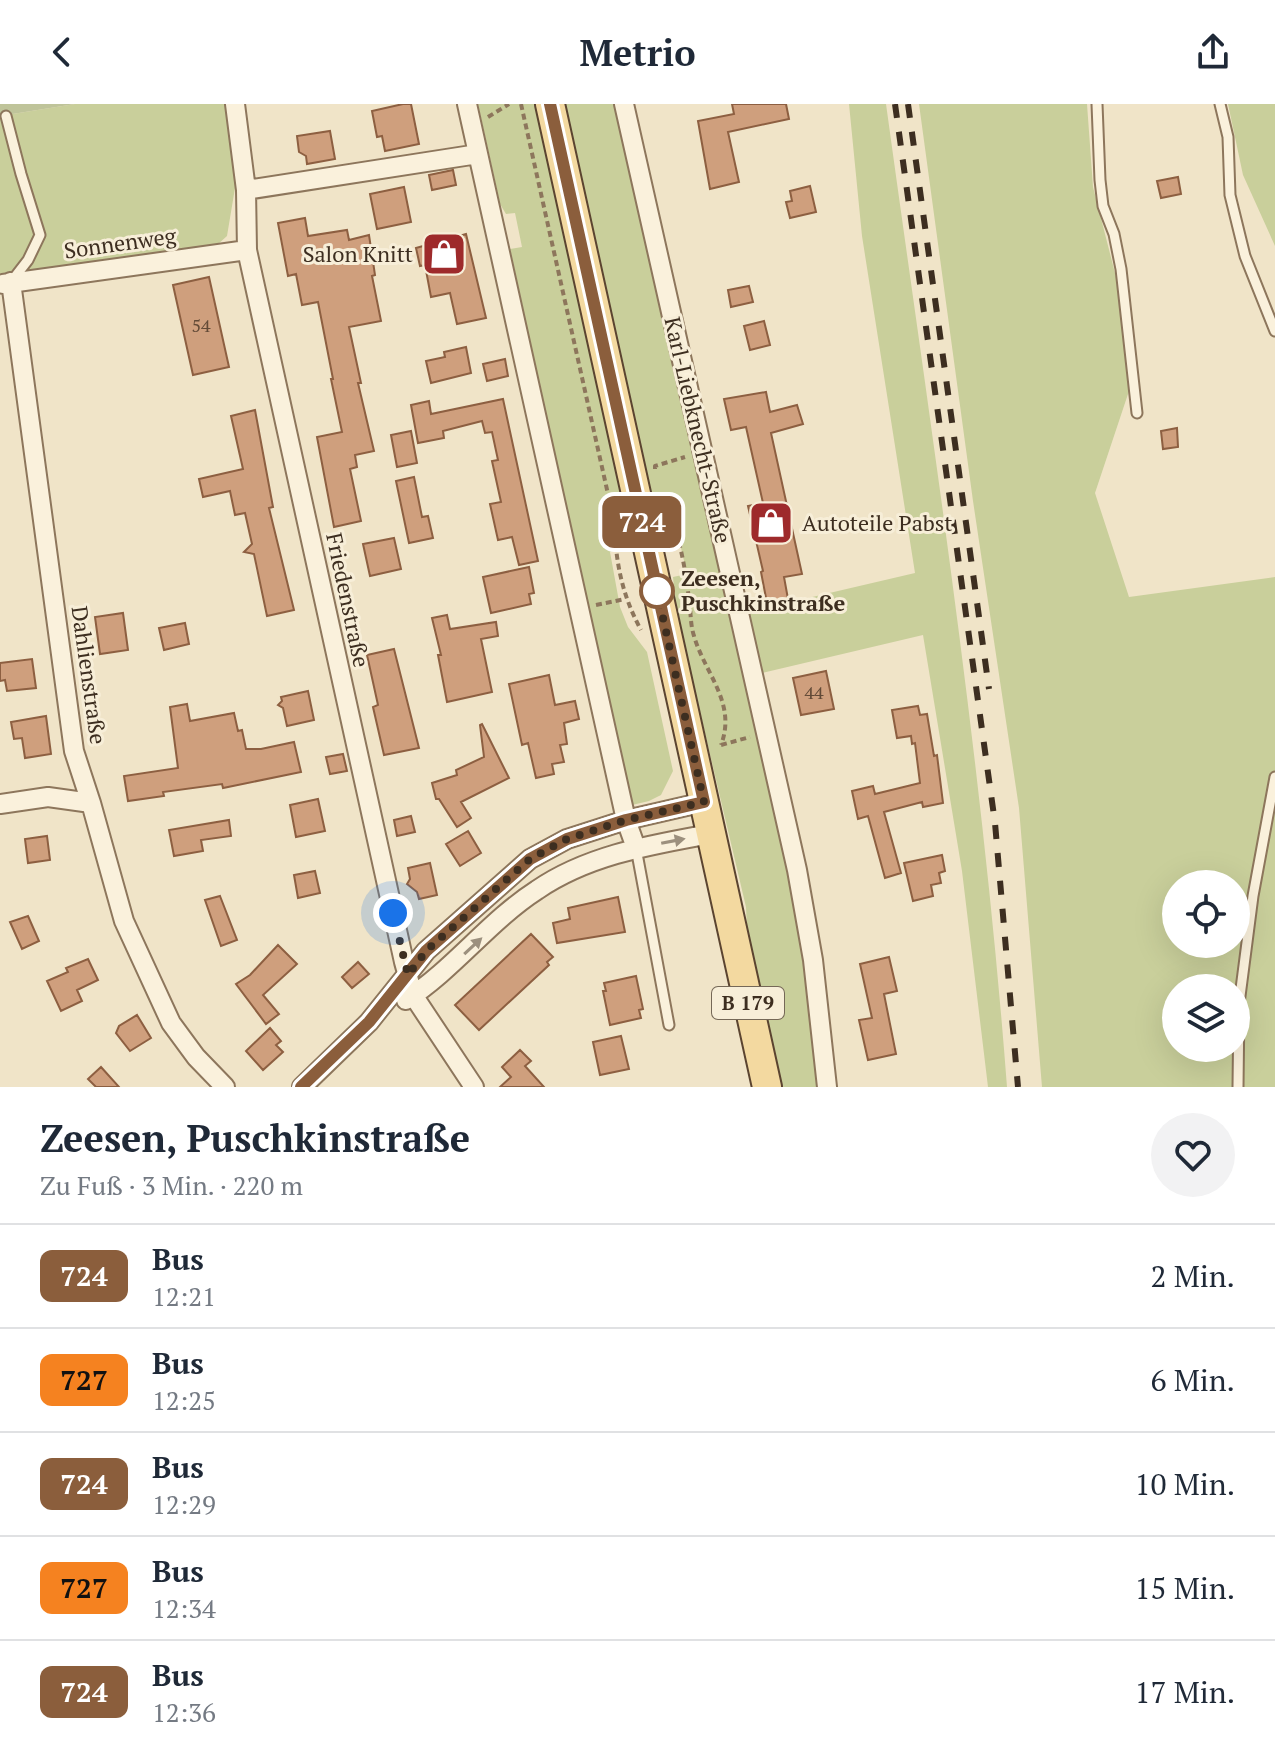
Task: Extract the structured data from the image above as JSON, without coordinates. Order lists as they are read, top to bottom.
{
  "streets": {
    "main road": ["B 179"],
    "street": [
      "Sonnenweg",
      "Karl-Liebknecht-Straße",
      "Friedenstraße",
      "Dahlienstraße"
    ]
  },
  "crossings": [
    ["Sonnenweg", "Friedenstraße"],
    ["Sonnenweg", "Dahlienstraße"]
  ],
  "places": {
    "shop": ["Salon Knitt", "Autoteile Pabst"],
    "other": ["Zeesen, Puschkinstraße"]
  },
  "lines": ["bus line 724"],
  "house_numbers": ["54", "44"],
  "page": {
    "header": "Metrio",
    "on_map": "724",
    "heading": ["Zeesen, Puschkinstraße", "Zu Fuß · 3 Min. · 220 m"],
    "list": [
      {
        "mark": "724",
        "name": "Bus",
        "note": "12:21",
        "value": "2 Min."
      },
      {
        "mark": "727",
        "name": "Bus",
        "note": "12:25",
        "value": "6 Min."
      },
      {
        "mark": "724",
        "name": "Bus",
        "note": "12:29",
        "value": "10 Min."
      },
      {
        "mark": "727",
        "name": "Bus",
        "note": "12:34",
        "value": "15 Min."
      },
      {
        "mark": "724",
        "name": "Bus",
        "note": "12:36",
        "value": "17 Min."
      }
    ]
  }
}
